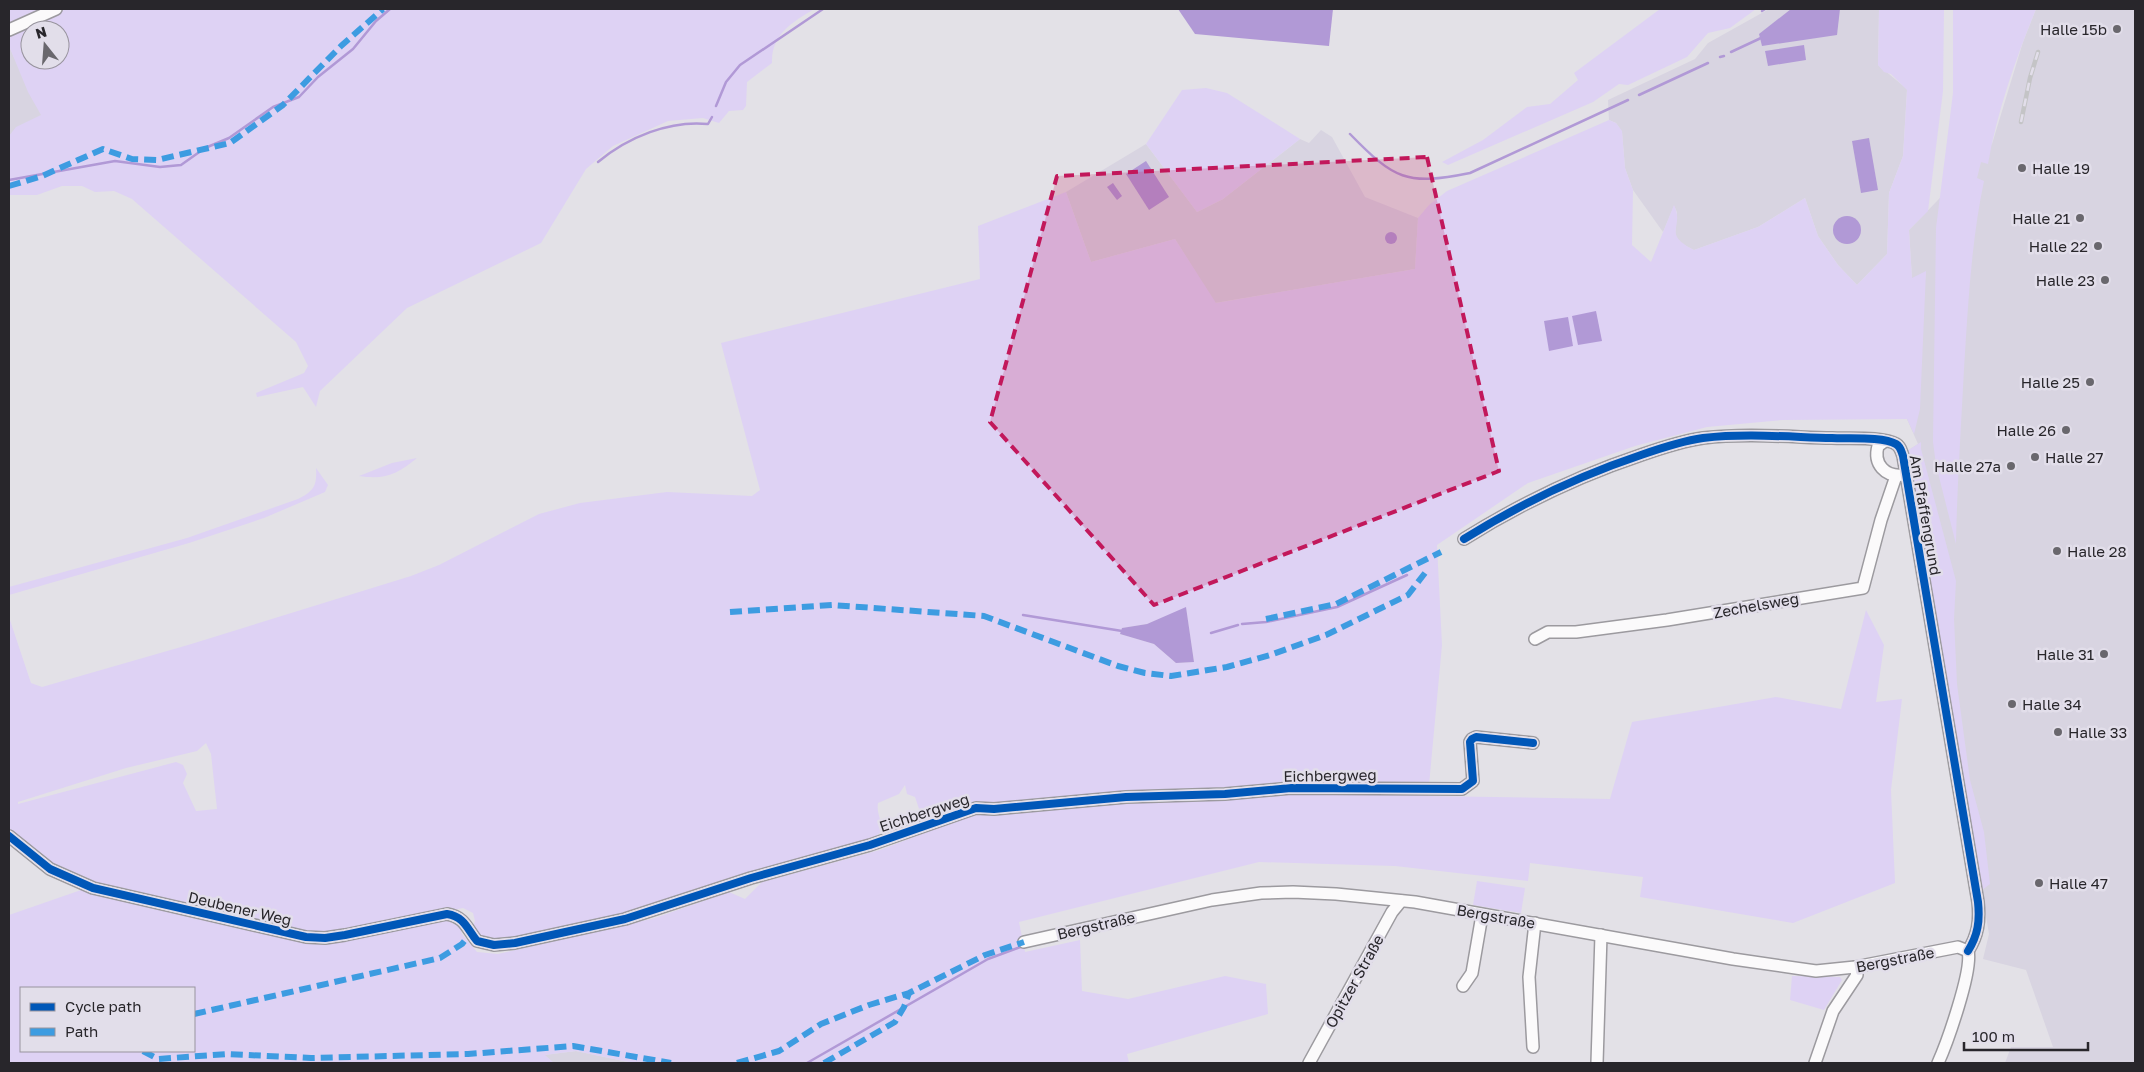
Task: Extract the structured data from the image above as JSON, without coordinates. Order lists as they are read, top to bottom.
{
  "streets": {
    "street": [
      "Am Pfaffengrund",
      "Zechelsweg",
      "Eichbergweg",
      "Deubener Weg",
      "Bergstraße",
      "Opitzer Straße"
    ]
  },
  "crossings": [
    ["Am Pfaffengrund", "Zechelsweg"],
    ["Am Pfaffengrund", "Bergstraße"],
    ["Eichbergweg", "Deubener Weg"],
    ["Bergstraße", "Opitzer Straße"]
  ],
  "places": [
    "Halle 15b",
    "Halle 19",
    "Halle 21",
    "Halle 22",
    "Halle 23",
    "Halle 25",
    "Halle 26",
    "Halle 27",
    "Halle 27a",
    "Halle 28",
    "Halle 31",
    "Halle 34",
    "Halle 33",
    "Halle 47"
  ],
  "legend": ["Cycle path", "Path"],
  "scale_bar": "100 m",
  "north": "top"
}
